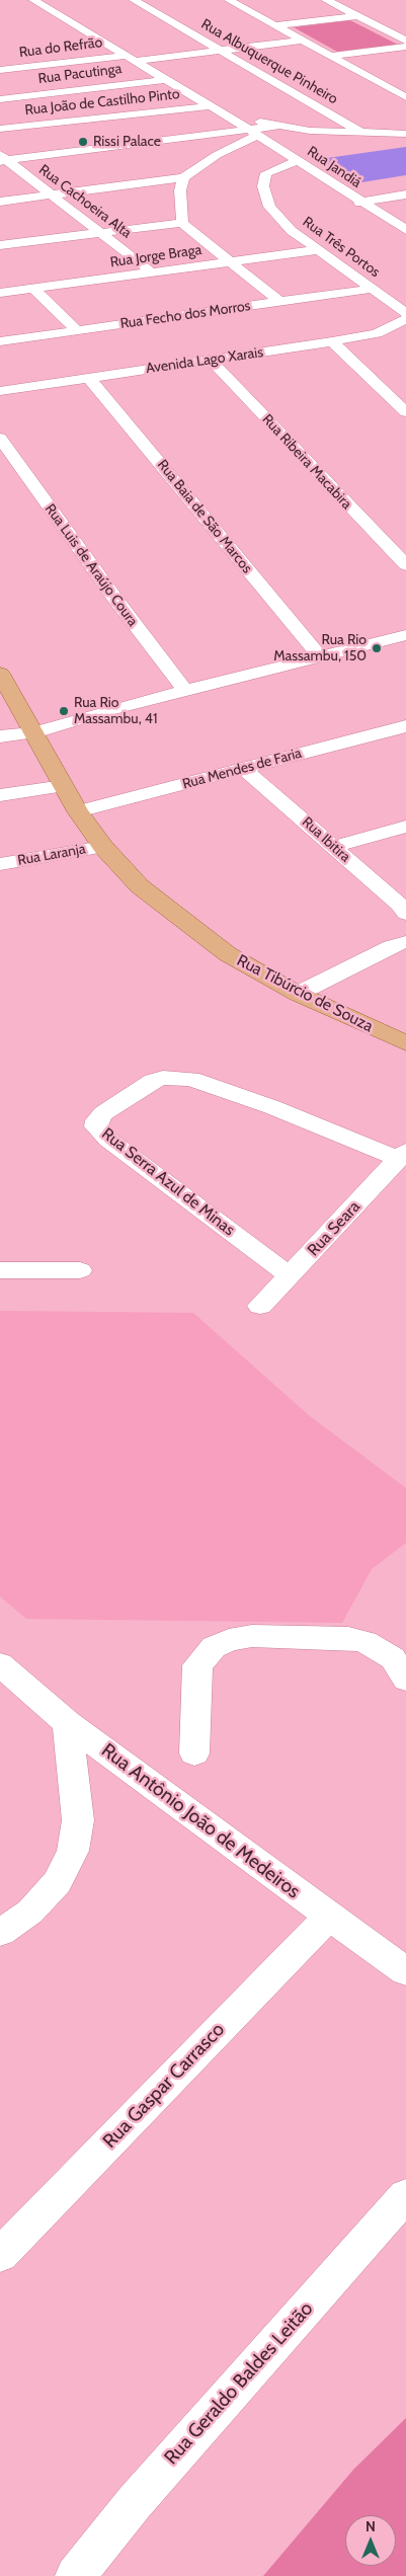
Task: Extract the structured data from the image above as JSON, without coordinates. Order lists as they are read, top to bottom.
{
  "streets": {
    "main road": ["Rua Tibúrcio de Souza"],
    "street": [
      "Rua do Refrão",
      "Rua Albuquerque Pinheiro",
      "Rua Pacutinga",
      "Rua João de Castilho Pinto",
      "Rua Jandiá",
      "Rua Cachoeira Alta",
      "Rua Três Portos",
      "Rua Jorge Braga",
      "Rua Fecho dos Morros",
      "Avenida Lago Xarais",
      "Rua Ribeira Macabira",
      "Rua Baia de São Marcos",
      "Rua Luis de Araújo Coura",
      "Rua Mendes de Faria",
      "Rua Ibitira",
      "Rua Laranja",
      "Rua Serra Azul de Minas",
      "Rua Seara",
      "Rua Antônio João de Medeiros",
      "Rua Gaspar Carrasco",
      "Rua Geraldo Baldes Leitão"
    ]
  },
  "crossings": [
    ["Rua do Refrão", "Rua Albuquerque Pinheiro"],
    ["Rua Jandiá", "Rua Três Portos"],
    ["Rua Cachoeira Alta", "Rua Jorge Braga"],
    ["Rua Três Portos", "Rua Jorge Braga"],
    ["Rua Três Portos", "Rua Fecho dos Morros"],
    ["Avenida Lago Xarais", "Rua Ribeira Macabira"],
    ["Avenida Lago Xarais", "Rua Baia de São Marcos"],
    ["Rua Mendes de Faria", "Rua Ibitira"],
    ["Rua Mendes de Faria", "Rua Tibúrcio de Souza"],
    ["Rua Laranja", "Rua Tibúrcio de Souza"],
    ["Rua Serra Azul de Minas", "Rua Seara"],
    ["Rua Antônio João de Medeiros", "Rua Gaspar Carrasco"]
  ],
  "places": ["Rissi Palace", "Rua Rio Massambu, 150", "Rua Rio Massambu, 41"],
  "north": "top"
}
